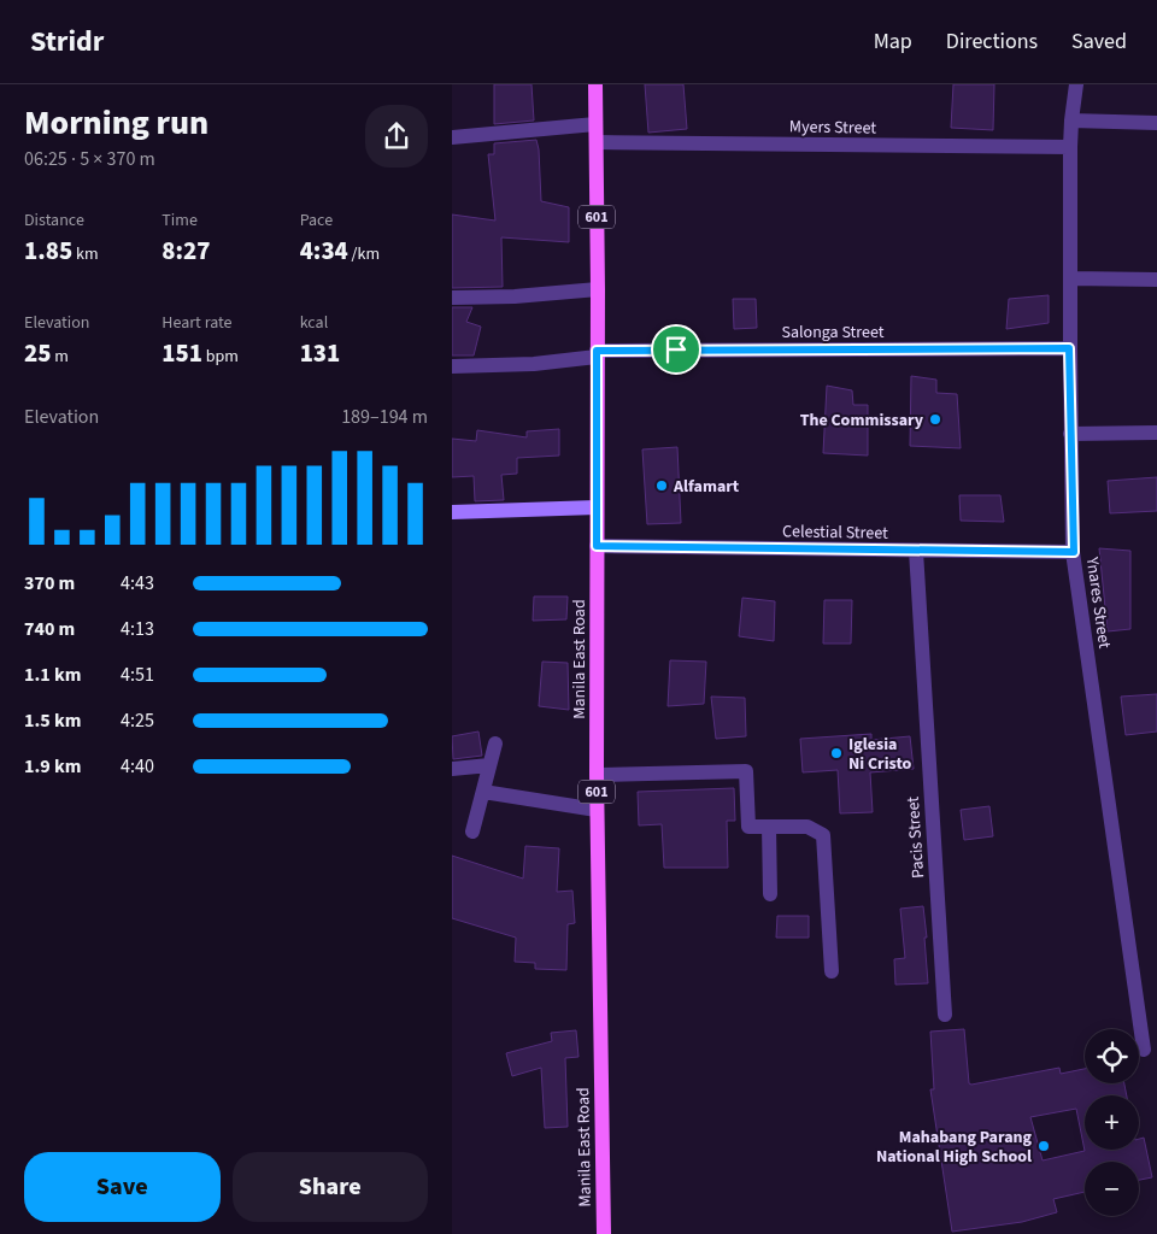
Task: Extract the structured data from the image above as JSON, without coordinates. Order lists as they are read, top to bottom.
{
  "streets": {
    "main road": ["601", "Manila East Road"],
    "street": [
      "Myers Street",
      "Salonga Street",
      "Celestial Street",
      "Ynares Street",
      "Pacis Street"
    ]
  },
  "crossings": [
    ["Myers Street", "Ynares Street"],
    ["Myers Street", "Manila East Road"],
    ["Salonga Street", "Ynares Street"],
    ["Salonga Street", "Manila East Road"],
    ["Celestial Street", "Ynares Street"],
    ["Celestial Street", "Manila East Road"],
    ["Celestial Street", "Pacis Street"]
  ],
  "places": [
    "The Commissary",
    "Alfamart",
    "Iglesia Ni Cristo",
    "Mahabang Parang National High School"
  ],
  "page": {
    "header": "Stridr",
    "nav": ["Map", "Directions", "Saved"],
    "heading": ["Morning run", "06:25 · 5 × 370 m"],
    "stats": [
      ["Distance", "1.85 km"],
      ["Time", "8:27"],
      ["Pace", "4:34 /km"],
      ["Elevation", "25 m"],
      ["Heart rate", "151 bpm"],
      ["kcal", "131"]
    ],
    "chart": ["Elevation", "189–194 m"],
    "list": [
      {
        "name": "370 m",
        "note": "4:43"
      },
      {
        "name": "740 m",
        "note": "4:13"
      },
      {
        "name": "1.1 km",
        "note": "4:51"
      },
      {
        "name": "1.5 km",
        "note": "4:25"
      },
      {
        "name": "1.9 km",
        "note": "4:40"
      }
    ],
    "map_buttons": ["+", "−"],
    "buttons": ["Save", "Share"]
  }
}
